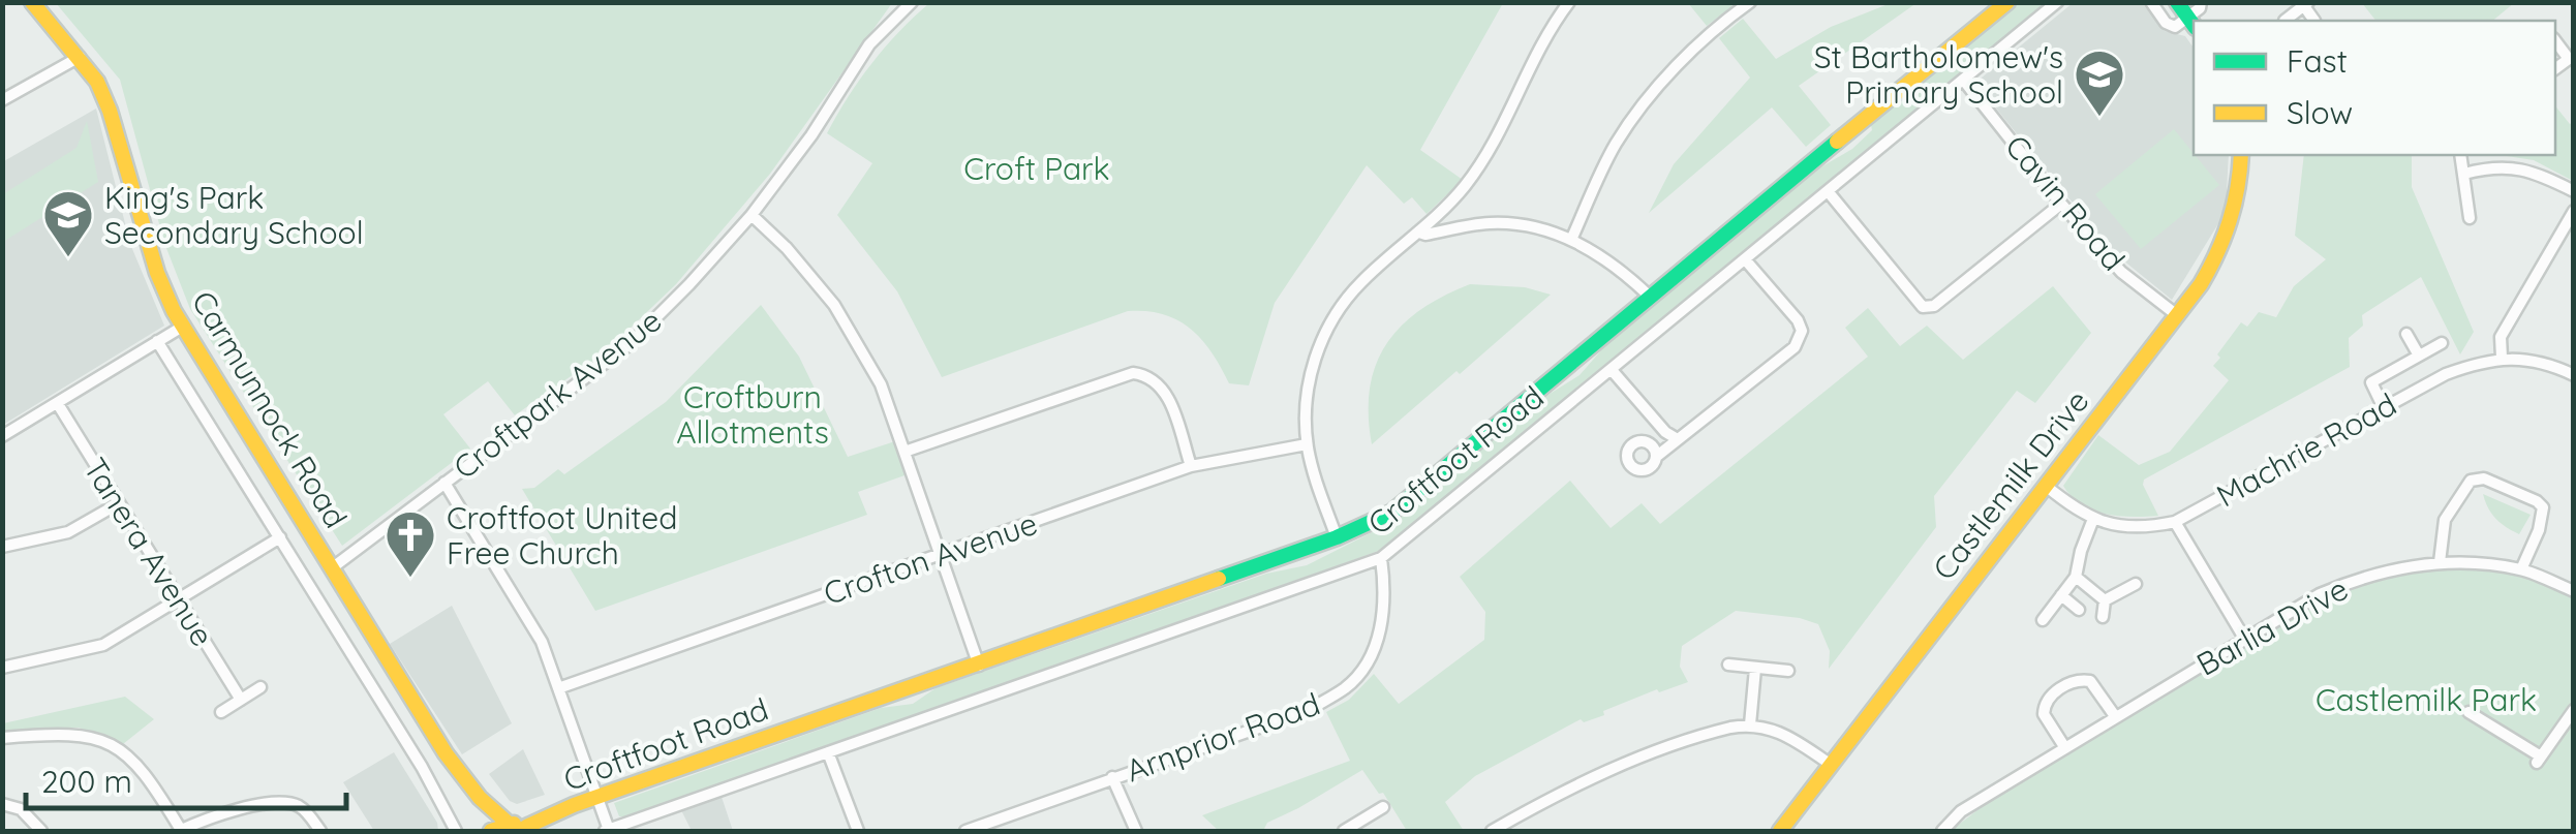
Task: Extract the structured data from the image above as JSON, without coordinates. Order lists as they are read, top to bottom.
{
  "streets": {
    "street": [
      "Cavin Road",
      "Croftpark Avenue",
      "Carmunnock Road",
      "Machrie Road",
      "Croftfoot Road",
      "Castlemilk Drive",
      "Tanera Avenue",
      "Crofton Avenue",
      "Barlia Drive",
      "Arnprior Road"
    ]
  },
  "crossings": [
    ["Cavin Road", "Croftfoot Road"],
    ["Cavin Road", "Castlemilk Drive"],
    ["Croftpark Avenue", "Carmunnock Road"],
    ["Machrie Road", "Castlemilk Drive"],
    ["Croftfoot Road", "Arnprior Road"]
  ],
  "parks": ["Croft Park", "Croftburn Allotments", "Castlemilk Park"],
  "places": {
    "school or university": ["St Bartholomew's Primary School", "King's Park Secondary School"],
    "church": ["Croftfoot United Free Church"]
  },
  "legend": ["Fast", "Slow"],
  "scale_bar": "200 m"
}
